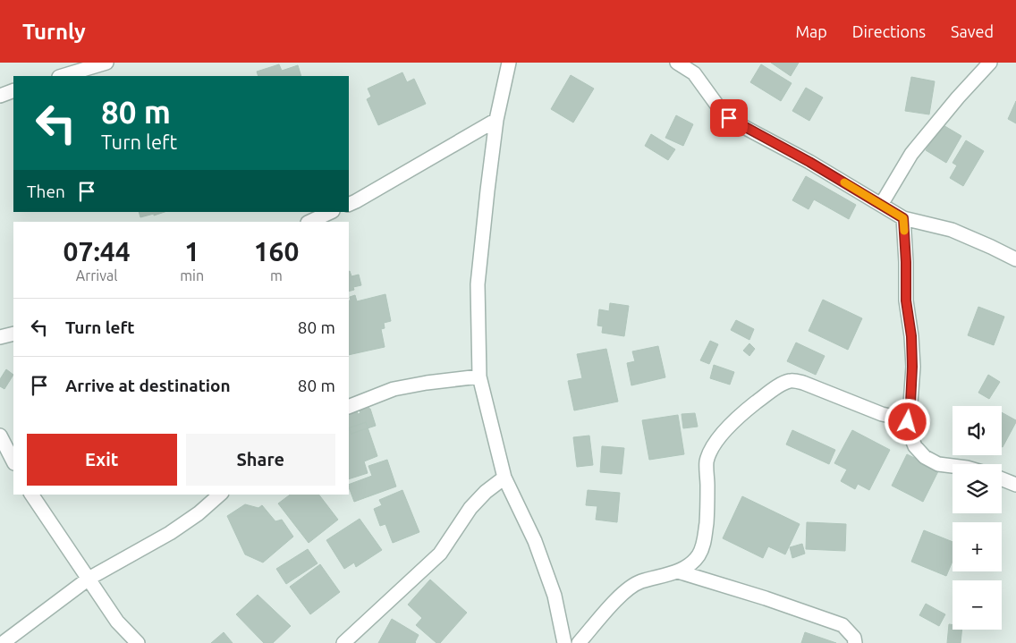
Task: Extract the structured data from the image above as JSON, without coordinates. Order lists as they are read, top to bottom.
{
  "page": {
    "header": "Turnly",
    "nav": ["Map", "Directions", "Saved"],
    "turn": ["80 m", "Turn left"],
    "then": "Then",
    "eta": [
      "07:44",
      "Arrival",
      "1",
      "min",
      "160",
      "m"
    ],
    "list": [
      {
        "name": "Turn left",
        "value": "80 m"
      },
      {
        "name": "Arrive at destination",
        "value": "80 m"
      }
    ],
    "map_buttons": ["+", "−"],
    "buttons": ["Exit", "Share"]
  }
}
